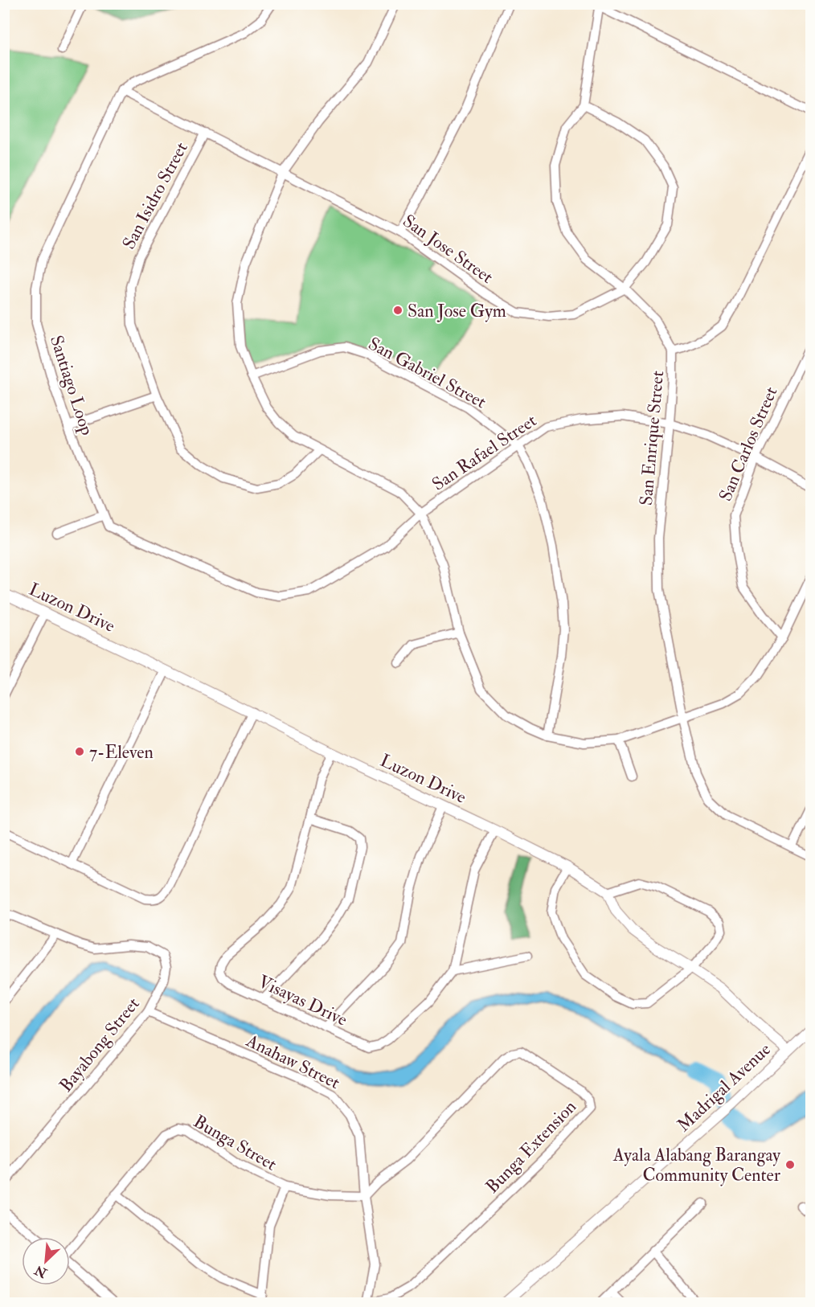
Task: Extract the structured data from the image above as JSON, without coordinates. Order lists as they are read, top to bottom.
{
  "streets": {
    "street": [
      "San Isidro Street",
      "San Jose Street",
      "San Gabriel Street",
      "Santiago Loop",
      "San Enrique Street",
      "San Carlos Street",
      "San Rafael Street",
      "Luzon Drive",
      "Visayas Drive",
      "Bayabong Street",
      "Anahaw Street",
      "Madrigal Avenue",
      "Bunga Street",
      "Bunga Extension"
    ]
  },
  "crossings": [
    ["San Isidro Street", "San Jose Street"],
    ["San Jose Street", "Santiago Loop"],
    ["San Jose Street", "San Enrique Street"],
    ["San Gabriel Street", "San Rafael Street"],
    ["Santiago Loop", "San Rafael Street"],
    ["San Enrique Street", "San Rafael Street"],
    ["San Carlos Street", "San Rafael Street"],
    ["Luzon Drive", "Visayas Drive"],
    ["Bayabong Street", "Anahaw Street"],
    ["Anahaw Street", "Bunga Street"],
    ["Anahaw Street", "Bunga Extension"],
    ["Bunga Street", "Bunga Extension"]
  ],
  "places": ["San Jose Gym", "7-Eleven", "Ayala Alabang Barangay Community Center"],
  "north": "bottom left"
}
